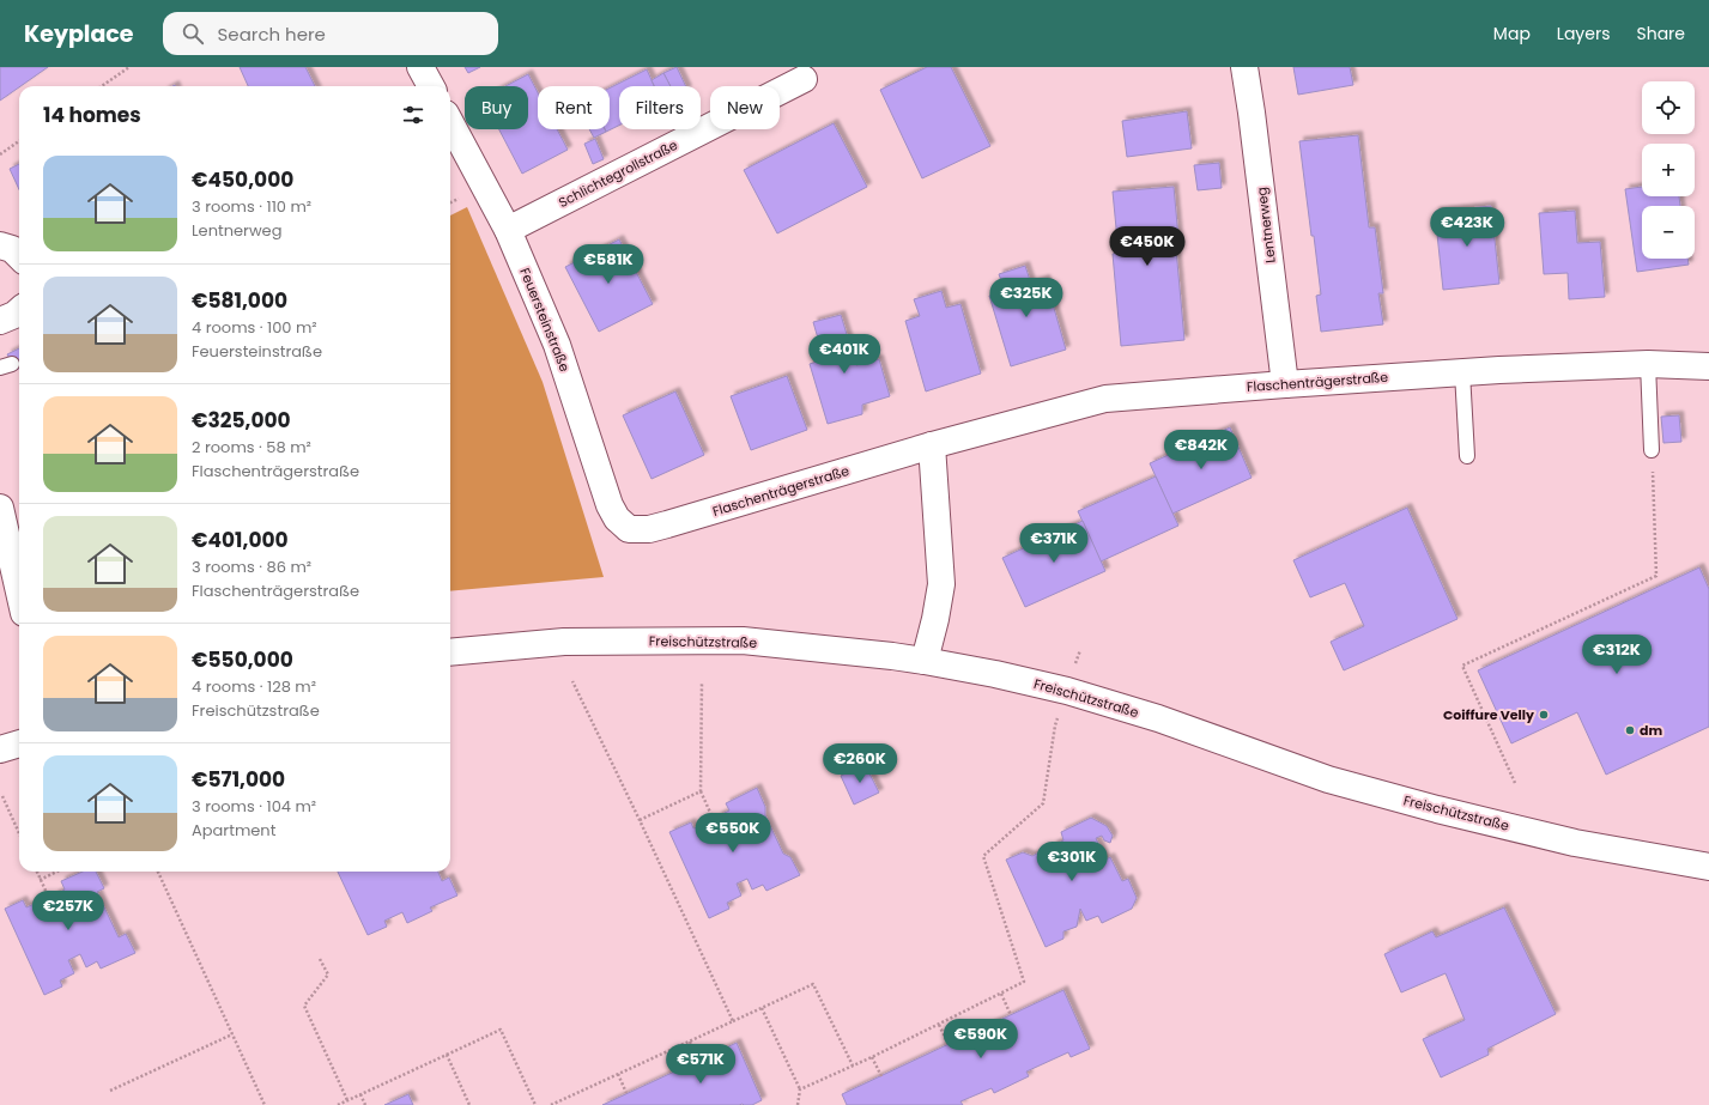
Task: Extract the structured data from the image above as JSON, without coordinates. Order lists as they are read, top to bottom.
{
  "streets": {
    "street": [
      "Schlichtegrollstraße",
      "Lentnerweg",
      "Feuersteinstraße",
      "Flaschenträgerstraße",
      "Freischützstraße"
    ]
  },
  "crossings": [
    ["Schlichtegrollstraße", "Feuersteinstraße"],
    ["Lentnerweg", "Flaschenträgerstraße"],
    ["Feuersteinstraße", "Flaschenträgerstraße"]
  ],
  "places": ["Coiffure Velly", "dm"],
  "page": {
    "header": "Keyplace",
    "search": "Search here",
    "nav": ["Map", "Layers", "Share"],
    "map_buttons": ["+", "−"],
    "chip": [
      "Buy",
      "Rent",
      "Filters",
      "New"
    ],
    "heading": "14 homes",
    "list": [
      {
        "name": "€450,000",
        "note": "3 rooms · 110 m² · Lentnerweg"
      },
      {
        "name": "€581,000",
        "note": "4 rooms · 100 m² · Feuersteinstraße"
      },
      {
        "name": "€325,000",
        "note": "2 rooms · 58 m² · Flaschenträgerstraße"
      },
      {
        "name": "€401,000",
        "note": "3 rooms · 86 m² · Flaschenträgerstraße"
      },
      {
        "name": "€550,000",
        "note": "4 rooms · 128 m² · Freischützstraße"
      },
      {
        "name": "€571,000",
        "note": "3 rooms · 104 m² · Apartment"
      }
    ],
    "price": [
      "€423K",
      "€450K",
      "€581K",
      "€325K",
      "€401K",
      "€842K",
      "€371K",
      "€312K",
      "€260K",
      "€550K",
      "€301K",
      "€257K",
      "€590K",
      "€571K"
    ]
  }
}
